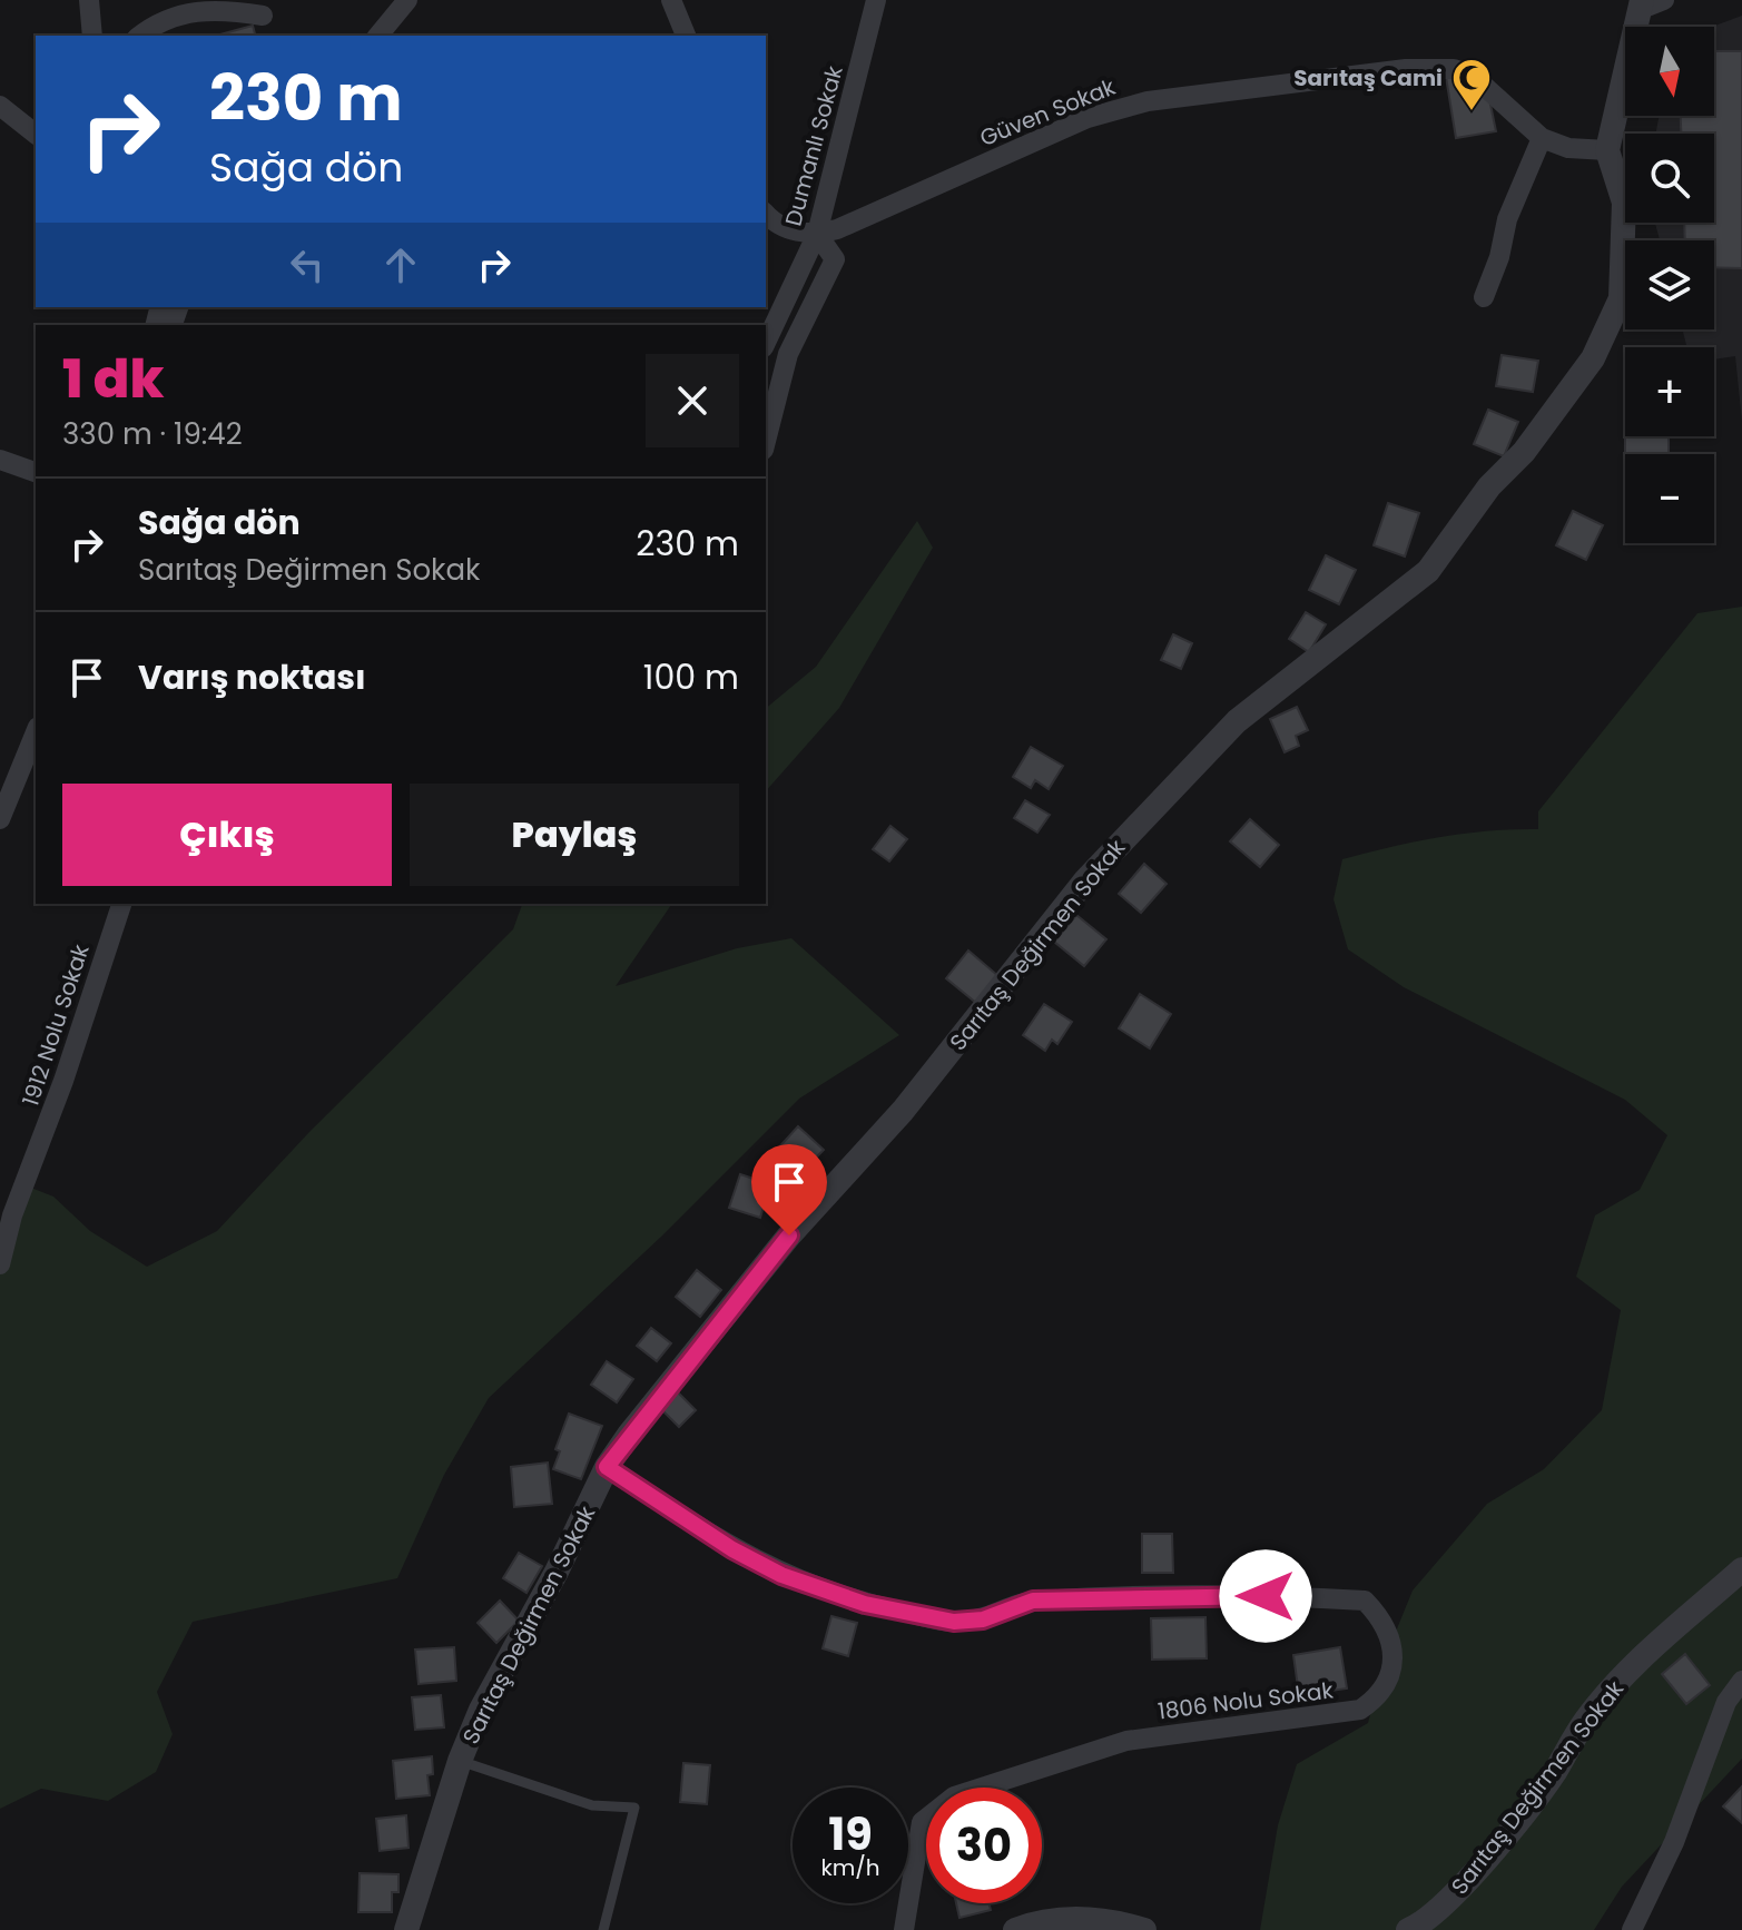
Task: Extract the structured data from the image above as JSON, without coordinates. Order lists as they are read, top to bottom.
{
  "streets": {
    "street": [
      "Güven Sokak",
      "Dumanlı Sokak",
      "Sarıtaş Değirmen Sokak",
      "1912 Nolu Sokak",
      "1806 Nolu Sokak"
    ]
  },
  "crossings": [
    ["Güven Sokak", "Dumanlı Sokak"],
    ["Güven Sokak", "Sarıtaş Değirmen Sokak"],
    ["Sarıtaş Değirmen Sokak", "1806 Nolu Sokak"]
  ],
  "places": {
    "mosque": ["Sarıtaş Cami"]
  },
  "north": "bottom",
  "page": {
    "map_buttons": ["+", "−"],
    "turn": ["230 m", "Sağa dön"],
    "heading": ["1 dk", "330 m · 19:42"],
    "list": [
      {
        "name": "Sağa dön",
        "note": "Sarıtaş Değirmen Sokak",
        "value": "230 m"
      },
      {
        "name": "Varış noktası",
        "value": "100 m"
      }
    ],
    "buttons": ["Çıkış", "Paylaş"],
    "speed": "19 km/h",
    "limit": "30"
  }
}
